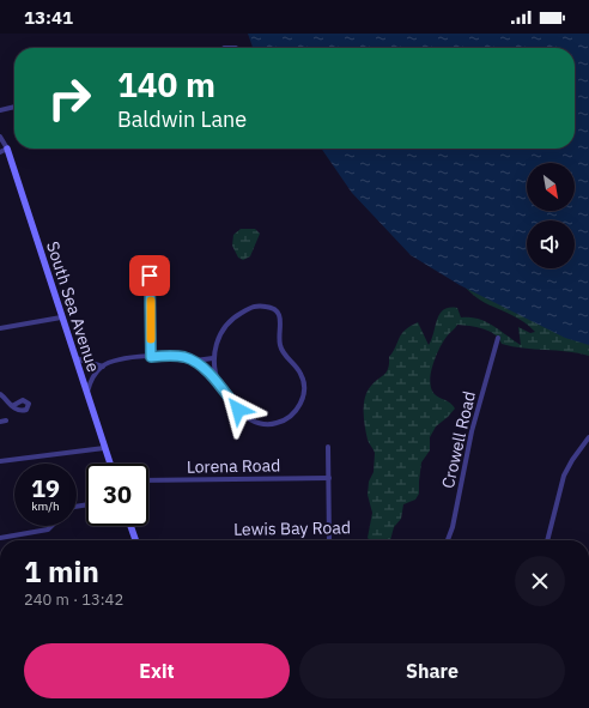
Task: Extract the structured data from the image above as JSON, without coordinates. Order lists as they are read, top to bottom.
{
  "streets": {
    "street": ["South Sea Avenue", "Crowell Road", "Lorena Road"]
  },
  "north": "bottom right",
  "page": {
    "status": "13:41",
    "turn": ["140 m", "Baldwin Lane"],
    "speed": "19 km/h",
    "limit": "30",
    "heading": ["1 min", "240 m · 13:42"],
    "buttons": ["Exit", "Share"]
  }
}
